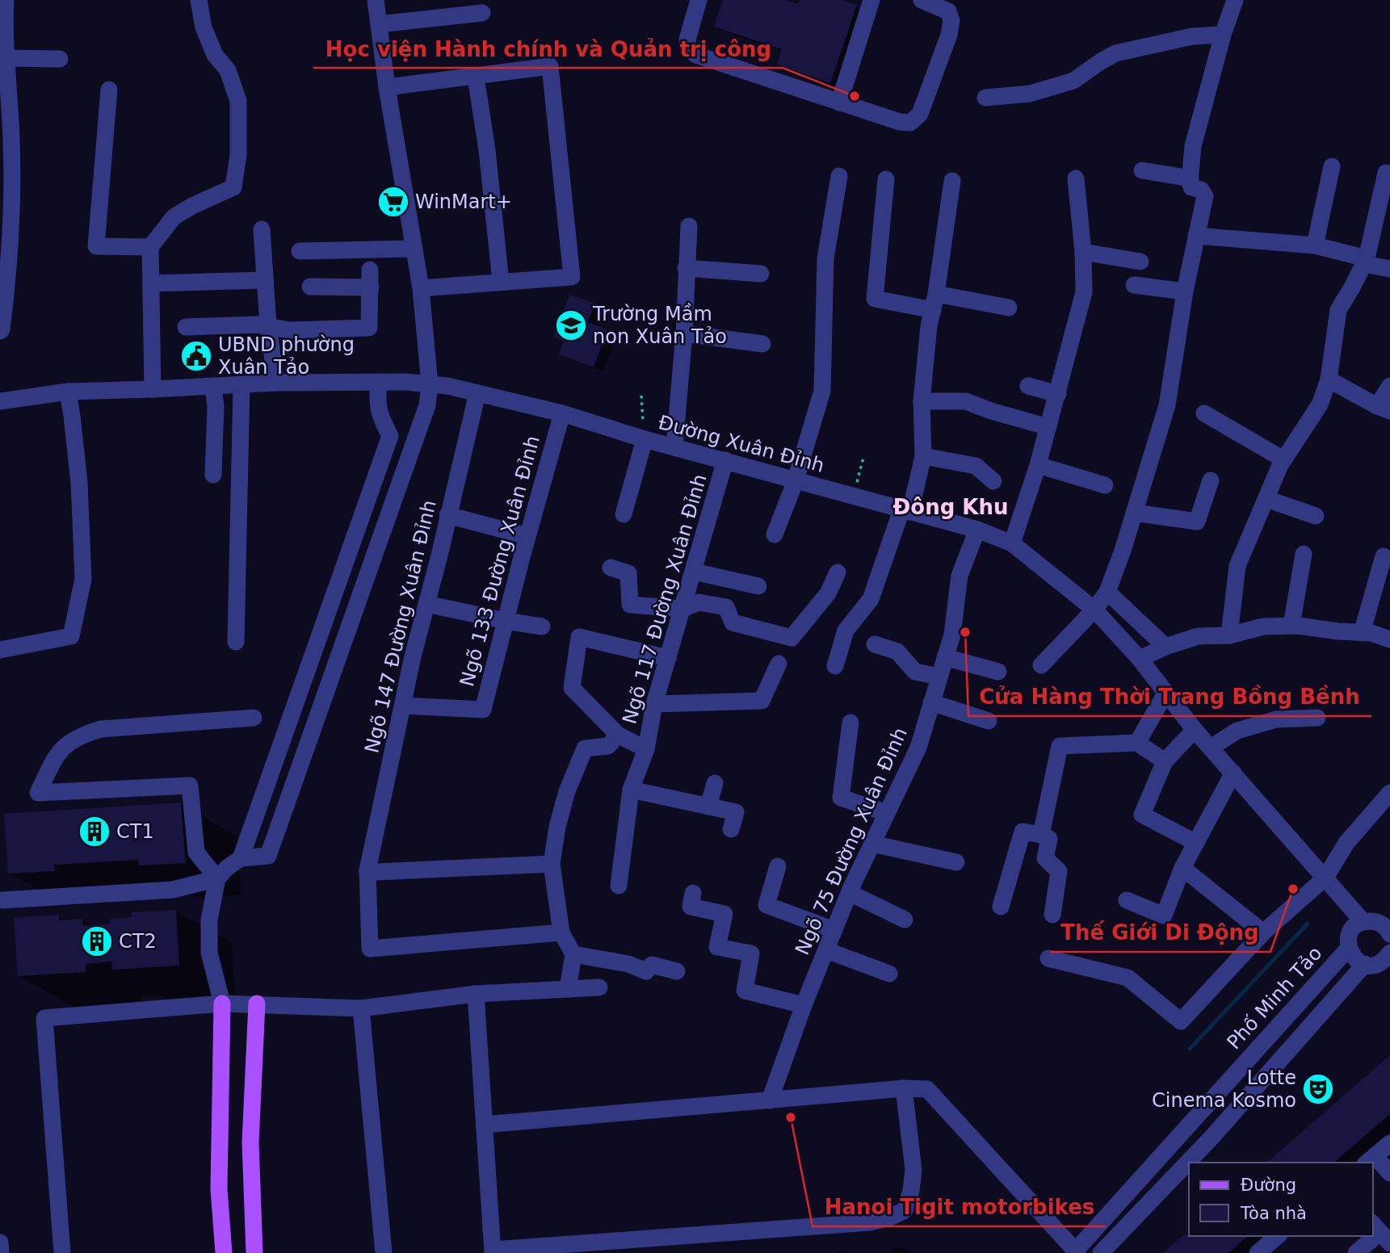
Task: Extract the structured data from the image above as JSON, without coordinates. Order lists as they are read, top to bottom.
{
  "streets": {
    "street": [
      "Đường Xuân Đỉnh",
      "Ngõ 133 Đường Xuân Đỉnh",
      "Ngõ 117 Đường Xuân Đỉnh",
      "Ngõ 147 Đường Xuân Đỉnh",
      "Ngõ 75 Đường Xuân Đỉnh",
      "Phố Minh Tảo"
    ]
  },
  "crossings": [
    ["Đường Xuân Đỉnh", "Ngõ 133 Đường Xuân Đỉnh"],
    ["Đường Xuân Đỉnh", "Ngõ 117 Đường Xuân Đỉnh"],
    ["Đường Xuân Đỉnh", "Ngõ 147 Đường Xuân Đỉnh"],
    ["Đường Xuân Đỉnh", "Ngõ 75 Đường Xuân Đỉnh"],
    ["Đường Xuân Đỉnh", "Phố Minh Tảo"],
    ["Ngõ 133 Đường Xuân Đỉnh", "Ngõ 147 Đường Xuân Đỉnh"]
  ],
  "districts": ["Đông Khu"],
  "places": {
    "other": [
      "Học viện Hành chính và Quản trị công",
      "Cửa Hàng Thời Trang Bồng Bềnh",
      "Thế Giới Di Động",
      "Hanoi Tigit motorbikes"
    ],
    "supermarket": ["WinMart+"],
    "school or university": ["Trường Mầm non Xuân Tảo"],
    "public building": ["UBND phường Xuân Tảo"],
    "building": ["CT1", "CT2"],
    "theatre": ["Lotte Cinema Kosmo"]
  },
  "legend": ["Đường", "Tòa nhà"]
}
